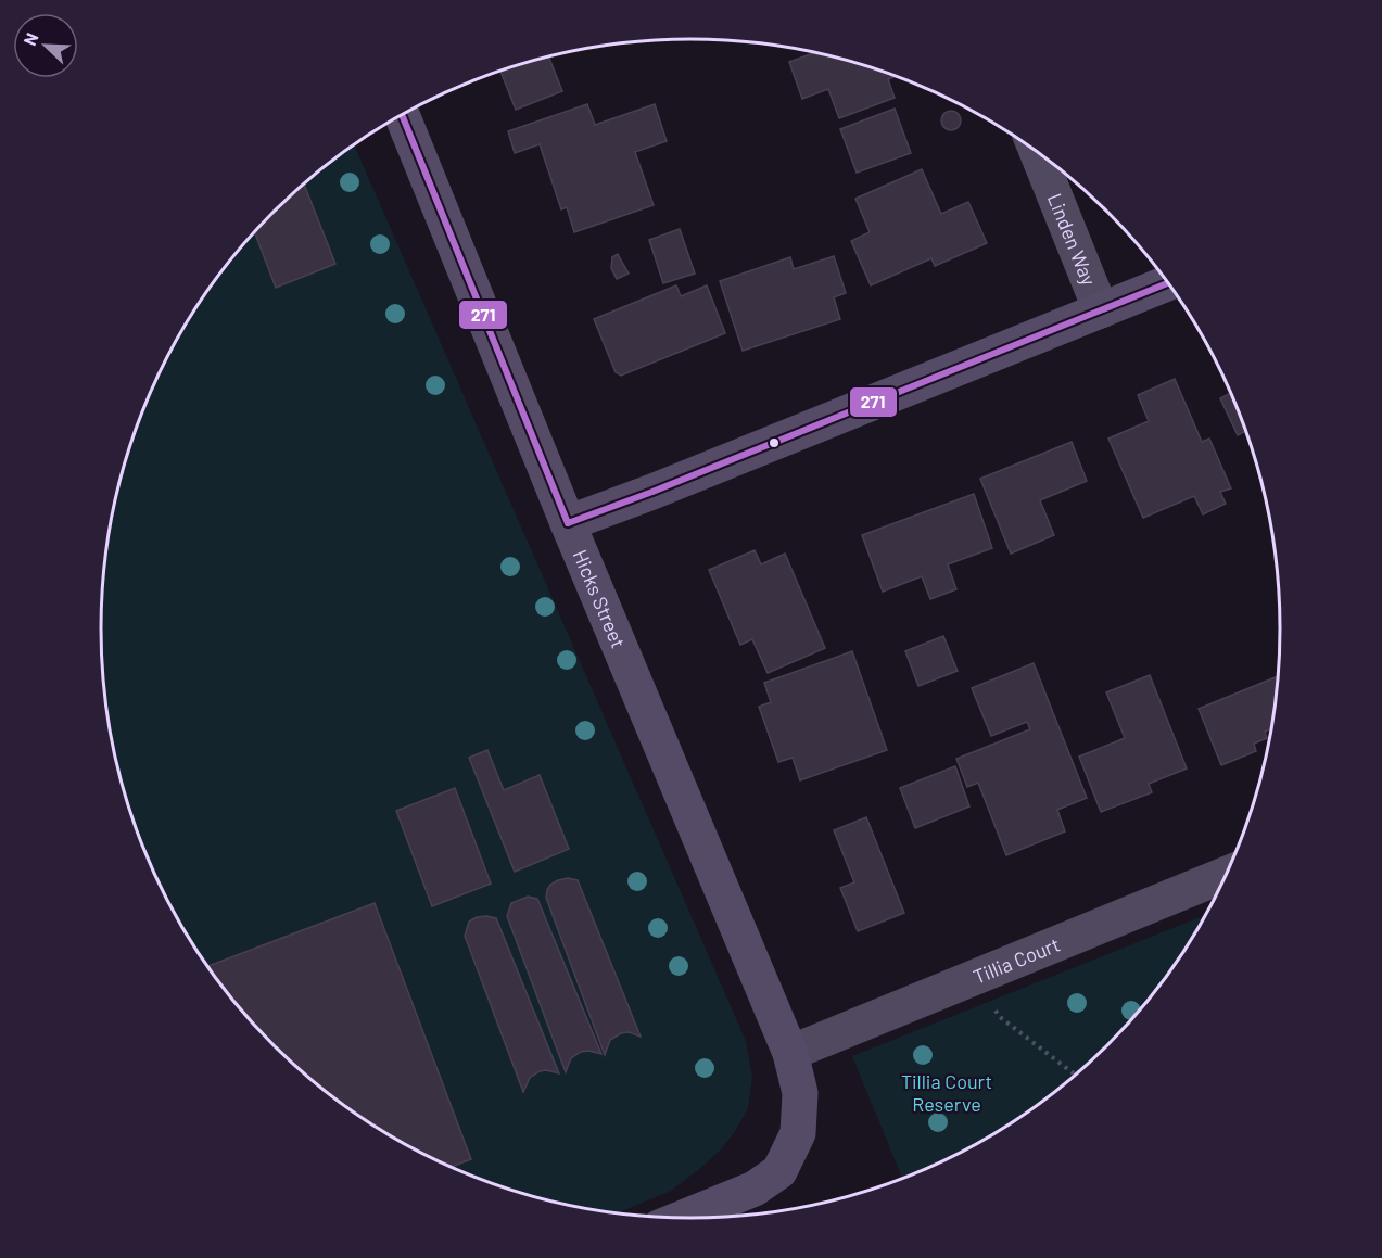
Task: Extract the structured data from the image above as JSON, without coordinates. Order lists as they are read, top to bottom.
{
  "streets": {
    "street": ["Linden Way", "Hicks Street", "Tillia Court"]
  },
  "crossings": [
    ["Hicks Street", "Tillia Court"]
  ],
  "parks": ["Tillia Court Reserve"],
  "lines": ["transit line 271"],
  "north": "top left"
}
